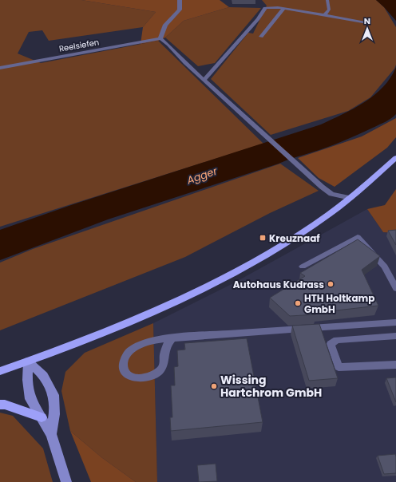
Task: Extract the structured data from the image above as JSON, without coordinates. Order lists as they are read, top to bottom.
{
  "streets": {
    "street": ["Reelsiefen"]
  },
  "water": ["Agger"],
  "places": {
    "transit": ["Kreuznaaf"],
    "other": ["Autohaus Kudrass", "HTH Holtkamp GmbH", "Wissing Hartchrom GmbH"]
  },
  "north": "top"
}
